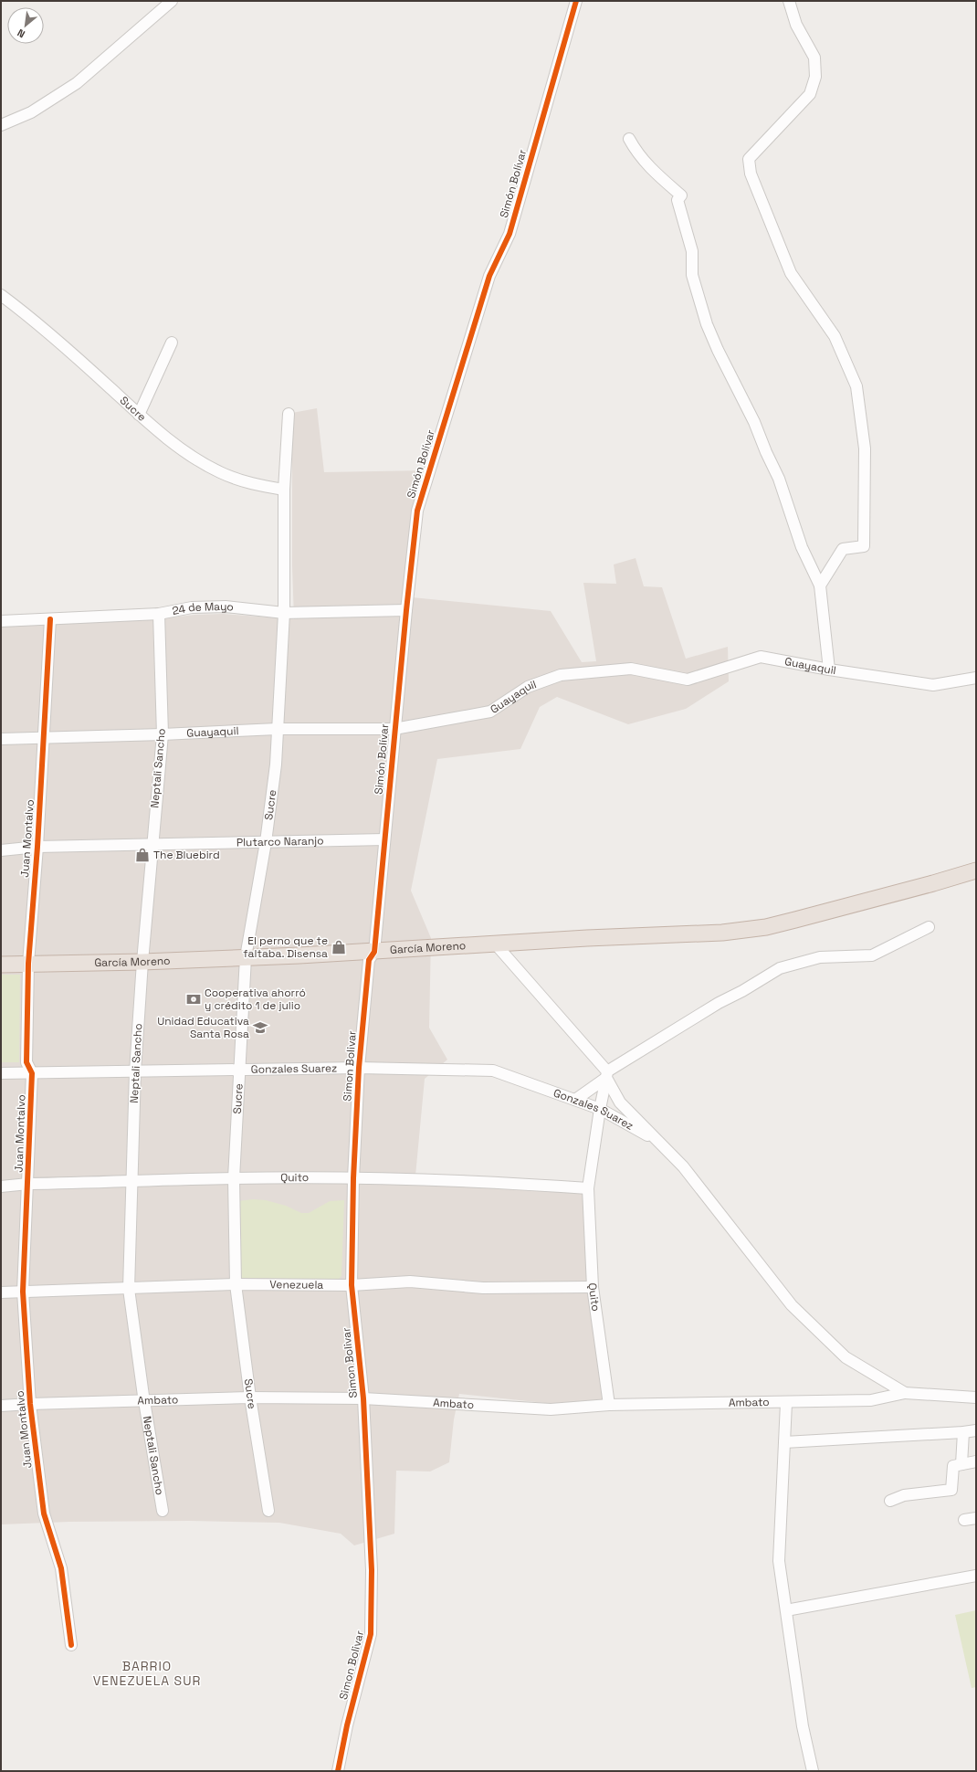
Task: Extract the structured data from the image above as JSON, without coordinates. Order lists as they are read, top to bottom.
{
  "streets": {
    "highway": ["García Moreno"],
    "street": [
      "Simón Bolívar",
      "Sucre",
      "24 de Mayo",
      "Guayaquil",
      "Neptali Sancho",
      "Juan Montalvo",
      "Plutarco Naranjo",
      "Simon Bolivar",
      "Gonzales Suarez",
      "Quito",
      "Venezuela",
      "Ambato"
    ]
  },
  "crossings": [
    ["Simón Bolívar", "24 de Mayo"],
    ["Simón Bolívar", "Guayaquil"],
    ["Simón Bolívar", "Plutarco Naranjo"],
    ["Simón Bolívar", "García Moreno"],
    ["Simón Bolívar", "Simon Bolivar"],
    ["Sucre", "24 de Mayo"],
    ["Sucre", "Guayaquil"],
    ["Sucre", "Plutarco Naranjo"],
    ["Sucre", "García Moreno"],
    ["Sucre", "Gonzales Suarez"],
    ["Sucre", "Quito"],
    ["Sucre", "Venezuela"],
    ["Sucre", "Ambato"],
    ["24 de Mayo", "Neptali Sancho"],
    ["24 de Mayo", "Juan Montalvo"],
    ["Guayaquil", "Neptali Sancho"],
    ["Guayaquil", "Juan Montalvo"],
    ["Neptali Sancho", "Plutarco Naranjo"],
    ["Neptali Sancho", "García Moreno"],
    ["Neptali Sancho", "Gonzales Suarez"],
    ["Neptali Sancho", "Quito"],
    ["Neptali Sancho", "Venezuela"],
    ["Neptali Sancho", "Ambato"],
    ["Juan Montalvo", "Plutarco Naranjo"],
    ["Juan Montalvo", "García Moreno"],
    ["Juan Montalvo", "Gonzales Suarez"],
    ["Juan Montalvo", "Quito"],
    ["Juan Montalvo", "Venezuela"],
    ["Juan Montalvo", "Ambato"],
    ["García Moreno", "Simon Bolivar"],
    ["Simon Bolivar", "Gonzales Suarez"],
    ["Simon Bolivar", "Quito"],
    ["Simon Bolivar", "Venezuela"],
    ["Simon Bolivar", "Ambato"],
    ["Gonzales Suarez", "Quito"],
    ["Quito", "Venezuela"],
    ["Quito", "Ambato"]
  ],
  "districts": ["BARRIO VENEZUELA SUR"],
  "places": {
    "shop": ["The Bluebird", "El perno que te faltaba. Disensa"],
    "bank": ["Cooperativa ahorró y crédito 1 de julio"],
    "school or university": ["Unidad Educativa Santa Rosa"]
  },
  "north": "bottom left"
}
